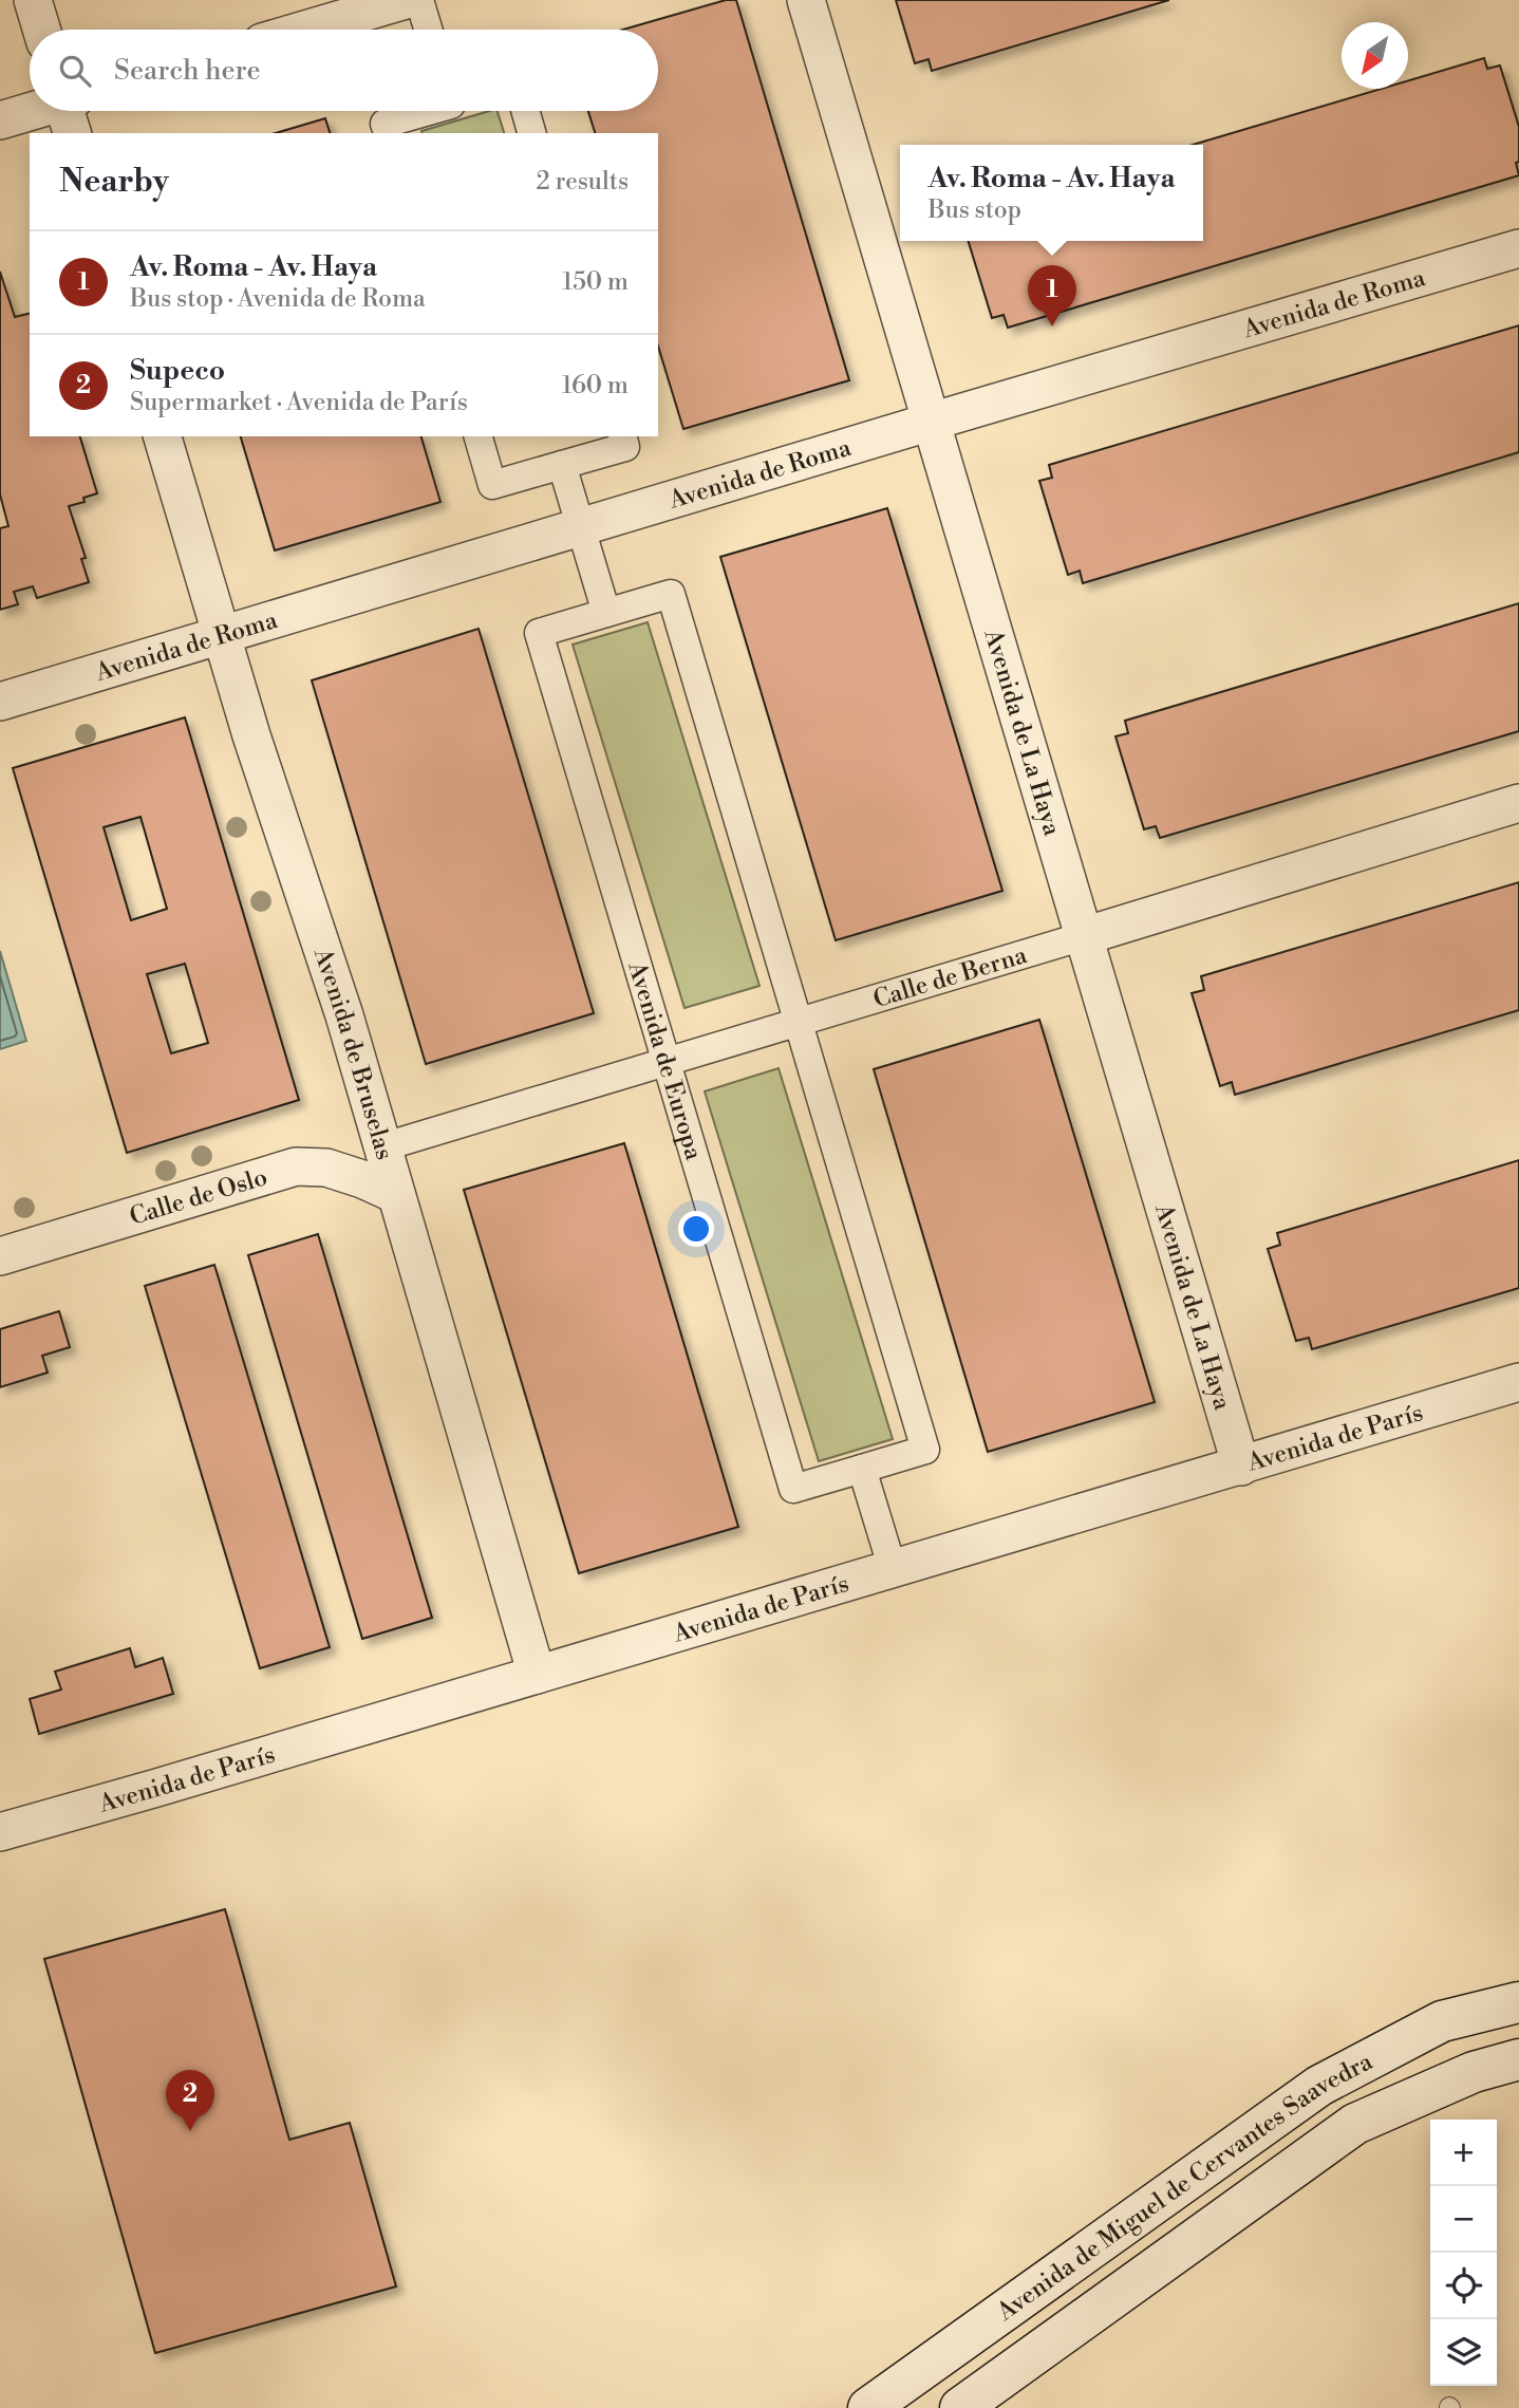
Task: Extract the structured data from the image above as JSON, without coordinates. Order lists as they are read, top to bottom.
{
  "streets": {
    "main road": ["Avenida de Miguel de Cervantes Saavedra"],
    "street": [
      "Avenida de Roma",
      "Avenida de La Haya",
      "Calle de Berna",
      "Avenida de Bruselas",
      "Avenida de Europa",
      "Calle de Oslo",
      "Avenida de París"
    ]
  },
  "crossings": [
    ["Avenida de Roma", "Avenida de La Haya"],
    ["Avenida de Roma", "Avenida de Bruselas"],
    ["Avenida de La Haya", "Calle de Berna"],
    ["Avenida de La Haya", "Avenida de París"],
    ["Calle de Berna", "Avenida de Bruselas"],
    ["Calle de Berna", "Avenida de Europa"],
    ["Avenida de Bruselas", "Calle de Oslo"],
    ["Avenida de Bruselas", "Avenida de París"]
  ],
  "north": "bottom left",
  "page": {
    "search": "Search here",
    "heading": ["Nearby", "2 results"],
    "popup": ["Av. Roma - Av. Haya", "Bus stop"],
    "list": [
      {
        "mark": "1",
        "name": "Av. Roma - Av. Haya",
        "note": "Bus stop · Avenida de Roma",
        "value": "150 m"
      },
      {
        "mark": "2",
        "name": "Supeco",
        "note": "Supermarket · Avenida de París",
        "value": "160 m"
      }
    ],
    "pins": ["1", "2"],
    "map_buttons": ["+", "−"]
  }
}
